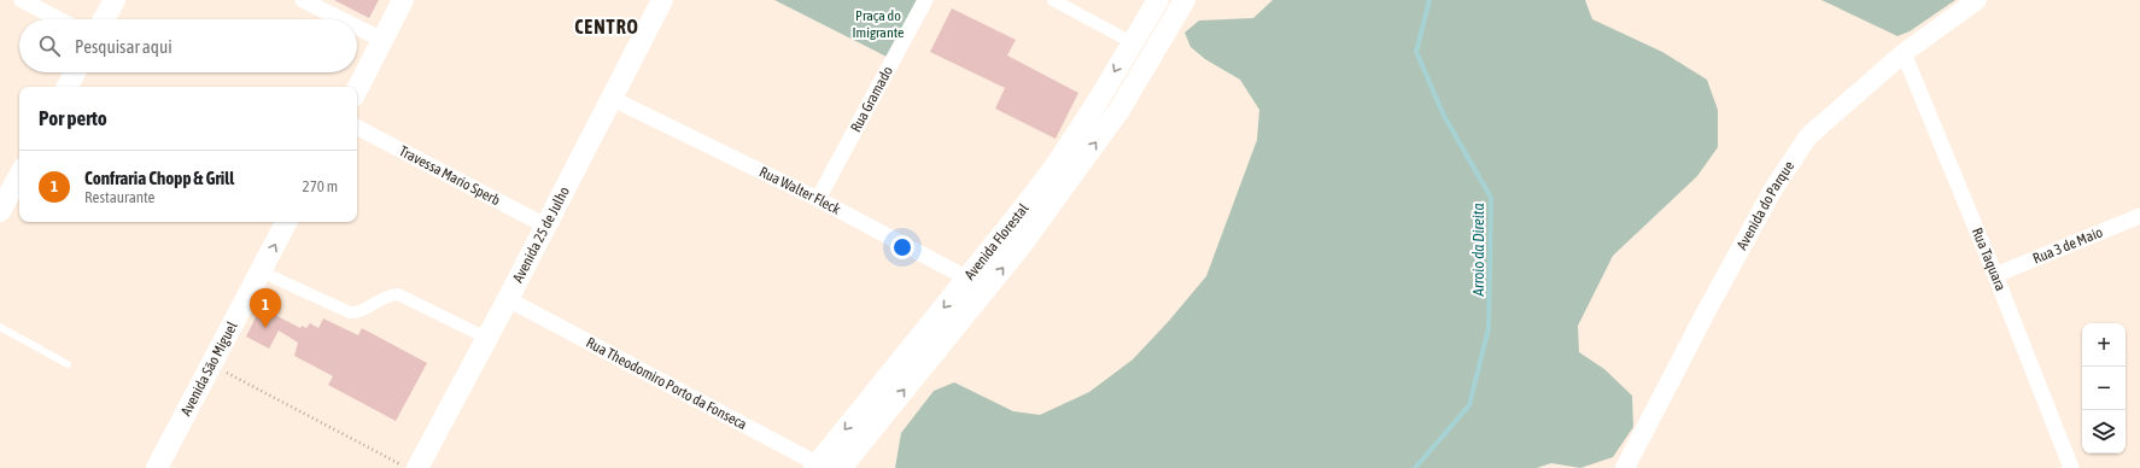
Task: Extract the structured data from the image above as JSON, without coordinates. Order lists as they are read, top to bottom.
{
  "streets": {
    "main road": ["Avenida 25 de Julho", "Avenida Florestal", "Avenida São Miguel"],
    "street": [
      "Rua Gramado",
      "Travessa Mario Sperb",
      "Rua Walter Fleck",
      "Avenida do Parque",
      "Rua 3 de Maio",
      "Rua Taquara",
      "Rua Theodomiro Porto da Fonseca"
    ]
  },
  "crossings": [
    ["Rua Gramado", "Rua Walter Fleck"],
    ["Travessa Mario Sperb", "Avenida 25 de Julho"],
    ["Rua Walter Fleck", "Avenida 25 de Julho"],
    ["Rua Walter Fleck", "Avenida Florestal"],
    ["Avenida do Parque", "Rua Taquara"],
    ["Avenida 25 de Julho", "Rua Theodomiro Porto da Fonseca"],
    ["Avenida Florestal", "Rua Theodomiro Porto da Fonseca"],
    ["Rua 3 de Maio", "Rua Taquara"]
  ],
  "districts": ["CENTRO"],
  "water": ["Arroio da Direita"],
  "parks": ["Praça do Imigrante"],
  "page": {
    "search": "Pesquisar aqui",
    "heading": "Por perto",
    "list": [
      {
        "mark": "1",
        "name": "Confraria Chopp & Grill",
        "note": "Restaurante",
        "value": "270 m"
      }
    ],
    "pins": "1",
    "map_buttons": ["+", "−"]
  }
}
